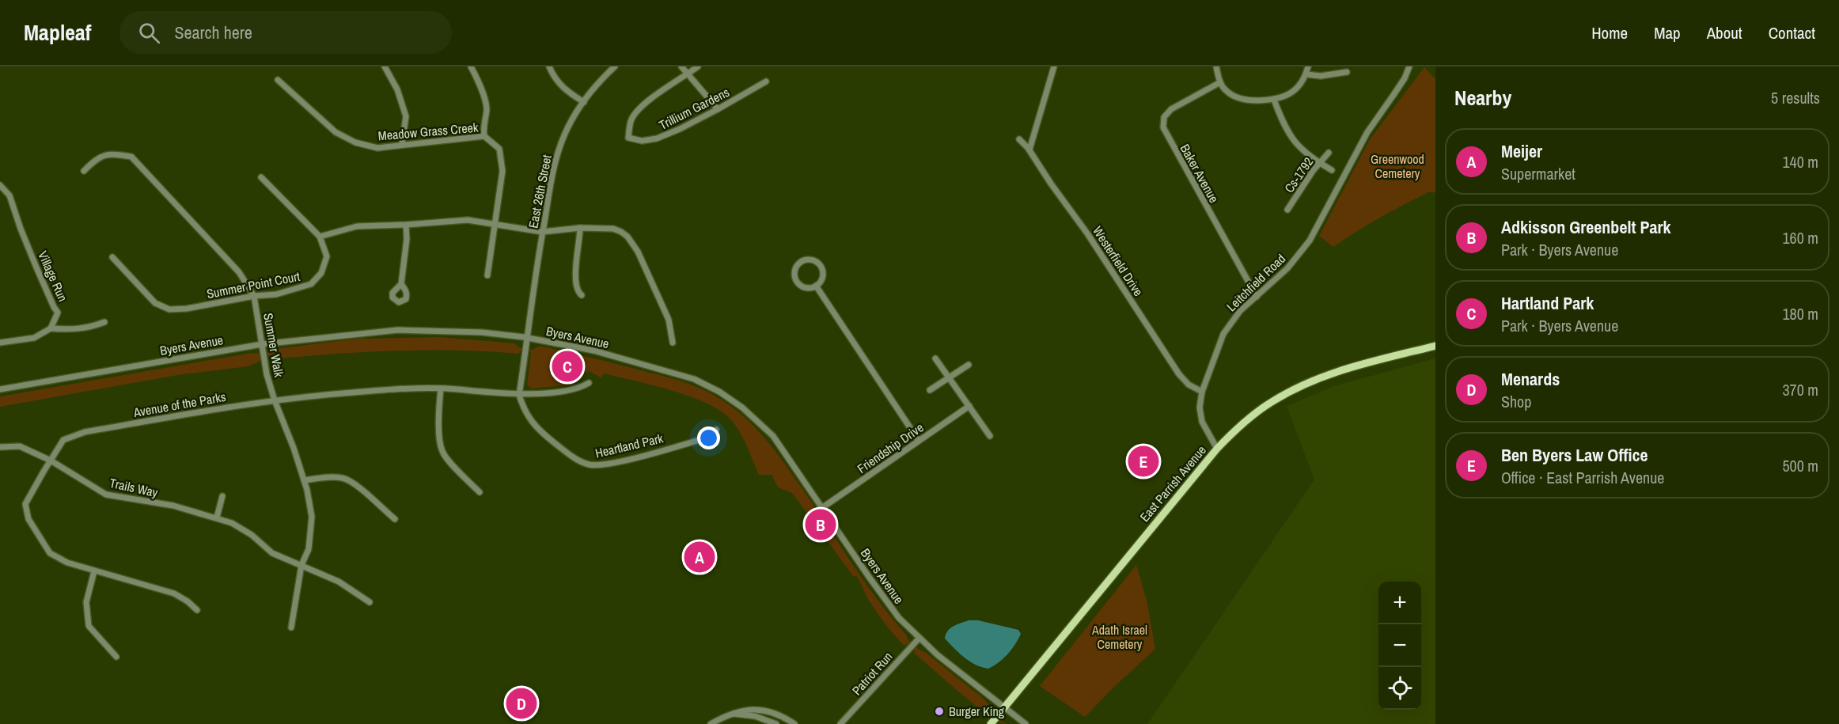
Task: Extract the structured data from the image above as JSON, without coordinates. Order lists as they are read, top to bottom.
{
  "streets": {
    "main road": ["East Parrish Avenue"],
    "street": [
      "Trillium Gardens",
      "Meadow Grass Creek",
      "Baker Avenue",
      "Cs-1792",
      "East 26th Street",
      "Westerfield Drive",
      "Village Run",
      "Leitchfield Road",
      "Summer Point Court",
      "Byers Avenue",
      "Summer Walk",
      "Avenue of the Parks",
      "Heartland Park",
      "Friendship Drive",
      "Trails Way",
      "Patriot Run"
    ]
  },
  "crossings": [
    ["Baker Avenue", "Leitchfield Road"],
    ["East 26th Street", "Byers Avenue"],
    ["Westerfield Drive", "Leitchfield Road"],
    ["Leitchfield Road", "East Parrish Avenue"],
    ["Summer Point Court", "Summer Walk"],
    ["Byers Avenue", "Summer Walk"],
    ["Byers Avenue", "Friendship Drive"],
    ["Byers Avenue", "East Parrish Avenue"],
    ["Byers Avenue", "Patriot Run"],
    ["Summer Walk", "Avenue of the Parks"],
    ["Summer Walk", "Trails Way"],
    ["Avenue of the Parks", "Heartland Park"],
    ["Avenue of the Parks", "Trails Way"]
  ],
  "parks": ["Greenwood Cemetery", "Adath Israel Cemetery"],
  "places": ["Burger King"],
  "page": {
    "header": "Mapleaf",
    "search": "Search here",
    "nav": [
      "Home",
      "Map",
      "About",
      "Contact"
    ],
    "heading": ["Nearby", "5 results"],
    "list": [
      {
        "mark": "A",
        "name": "Meijer",
        "note": "Supermarket",
        "value": "140 m"
      },
      {
        "mark": "B",
        "name": "Adkisson Greenbelt Park",
        "note": "Park · Byers Avenue",
        "value": "160 m"
      },
      {
        "mark": "C",
        "name": "Hartland Park",
        "note": "Park · Byers Avenue",
        "value": "180 m"
      },
      {
        "mark": "D",
        "name": "Menards",
        "note": "Shop",
        "value": "370 m"
      },
      {
        "mark": "E",
        "name": "Ben Byers Law Office",
        "note": "Office · East Parrish Avenue",
        "value": "500 m"
      }
    ],
    "pins": [
      "C",
      "E",
      "B",
      "A",
      "D"
    ],
    "map_buttons": ["+", "−"]
  }
}
